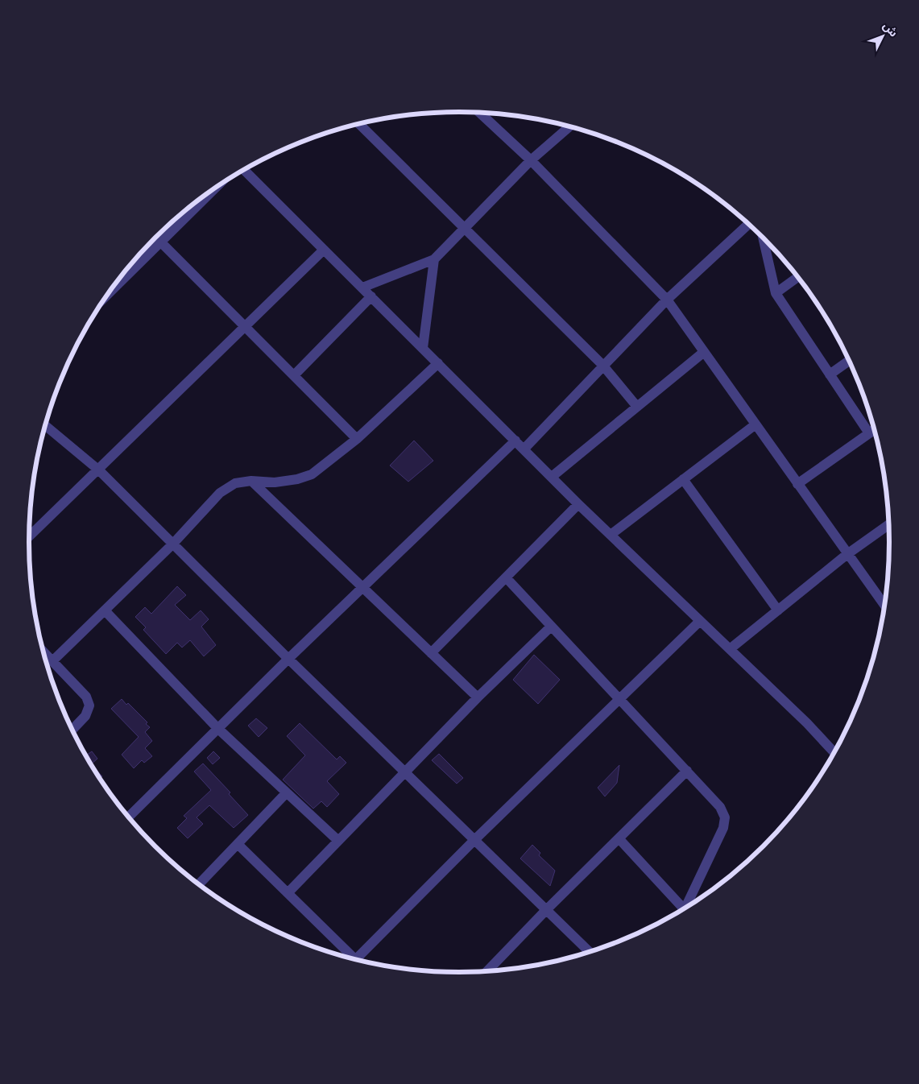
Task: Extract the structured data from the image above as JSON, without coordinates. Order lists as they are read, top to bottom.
{
  "north": "top right"
}
